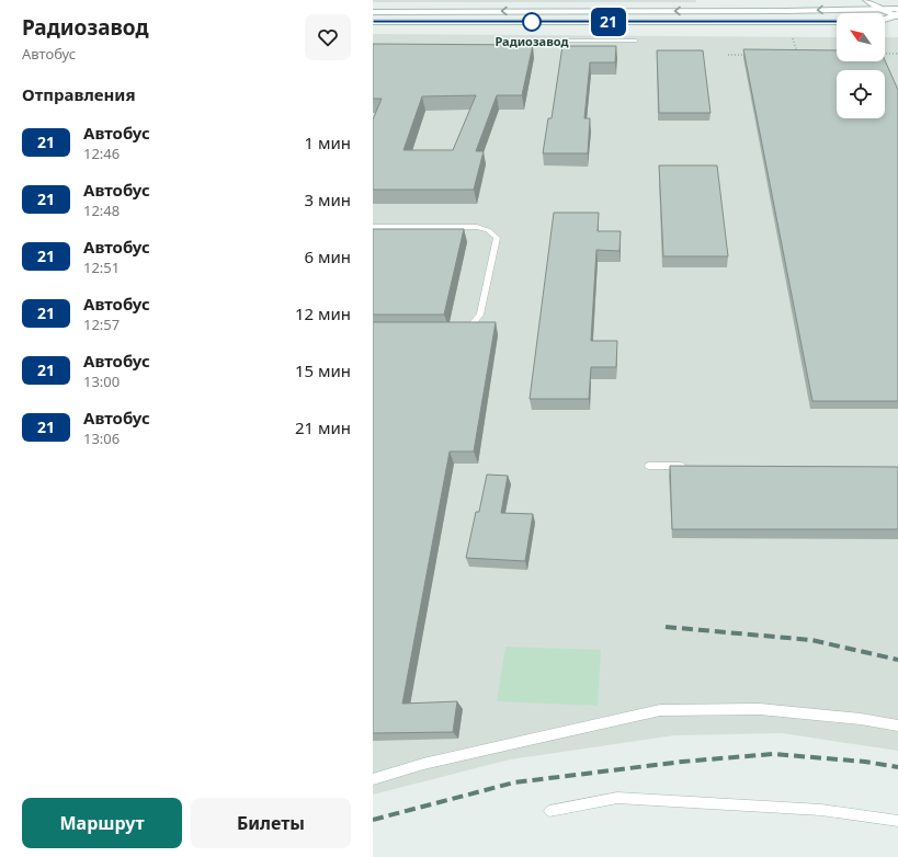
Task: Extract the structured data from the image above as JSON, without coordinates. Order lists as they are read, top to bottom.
{
  "places": ["Радиозавод"],
  "lines": ["bus line 21"],
  "north": "top left",
  "page": {
    "heading": [
      ["Радиозавод", "Автобус"],
      "Отправления"
    ],
    "on_map": "21",
    "list": [
      {
        "mark": "21",
        "name": "Автобус",
        "note": "12:46",
        "value": "1 мин"
      },
      {
        "mark": "21",
        "name": "Автобус",
        "note": "12:48",
        "value": "3 мин"
      },
      {
        "mark": "21",
        "name": "Автобус",
        "note": "12:51",
        "value": "6 мин"
      },
      {
        "mark": "21",
        "name": "Автобус",
        "note": "12:57",
        "value": "12 мин"
      },
      {
        "mark": "21",
        "name": "Автобус",
        "note": "13:00",
        "value": "15 мин"
      },
      {
        "mark": "21",
        "name": "Автобус",
        "note": "13:06",
        "value": "21 мин"
      }
    ],
    "buttons": ["Маршрут", "Билеты"]
  }
}
